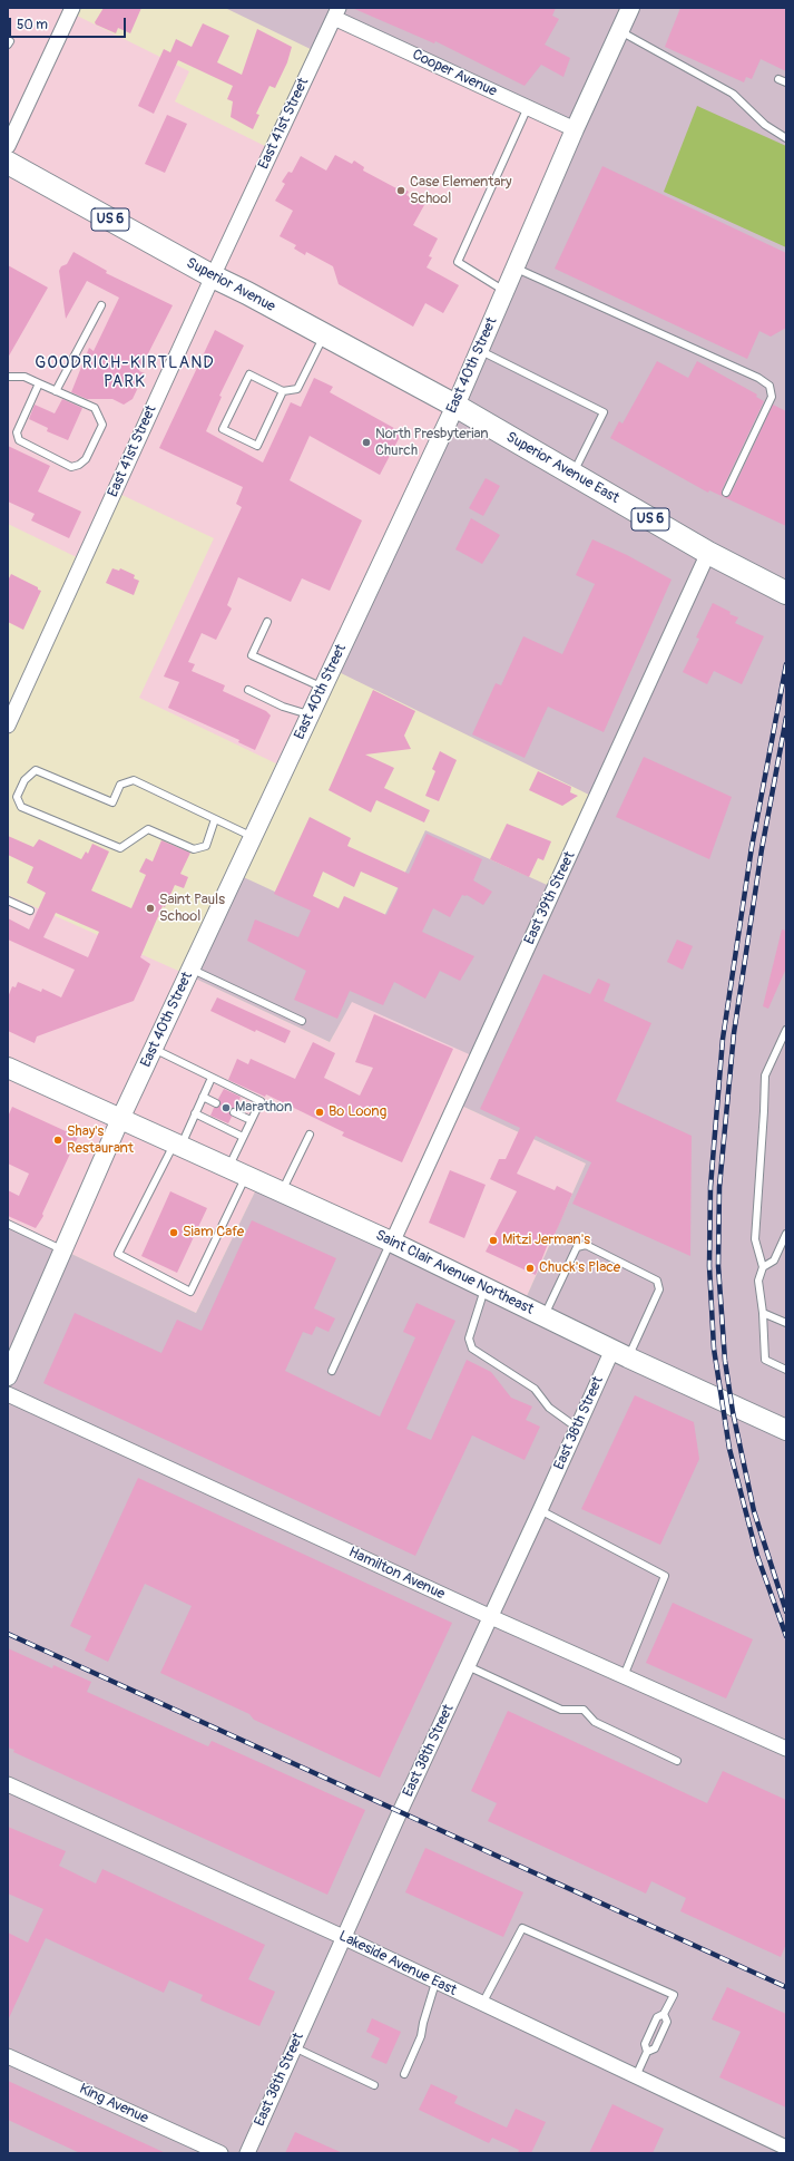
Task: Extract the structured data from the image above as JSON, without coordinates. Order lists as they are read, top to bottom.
{
  "streets": {
    "main road": [
      "US 6",
      "Superior Avenue",
      "Superior Avenue East",
      "Saint Clair Avenue Northeast"
    ],
    "street": [
      "Cooper Avenue",
      "East 41st Street",
      "East 40th Street",
      "East 39th Street",
      "East 38th Street",
      "Hamilton Avenue",
      "Lakeside Avenue East",
      "King Avenue"
    ]
  },
  "crossings": [
    ["Cooper Avenue", "East 41st Street"],
    ["Cooper Avenue", "East 40th Street"],
    ["East 41st Street", "Superior Avenue"],
    ["Superior Avenue", "East 40th Street"],
    ["Superior Avenue", "Superior Avenue East"],
    ["East 40th Street", "Superior Avenue East"],
    ["East 40th Street", "Saint Clair Avenue Northeast"],
    ["Superior Avenue East", "East 39th Street"],
    ["East 39th Street", "Saint Clair Avenue Northeast"],
    ["Saint Clair Avenue Northeast", "East 38th Street"],
    ["East 38th Street", "Hamilton Avenue"],
    ["East 38th Street", "Lakeside Avenue East"]
  ],
  "districts": ["GOODRICH-KIRTLAND PARK"],
  "places": [
    "Case Elementary School",
    "North Presbyterian Church",
    "Saint Pauls School",
    "Marathon",
    "Bo Loong",
    "Shay's Restaurant",
    "Siam Cafe",
    "Mitzi Jerman's",
    "Chuck's Place"
  ],
  "scale_bar": "50 m"
}
